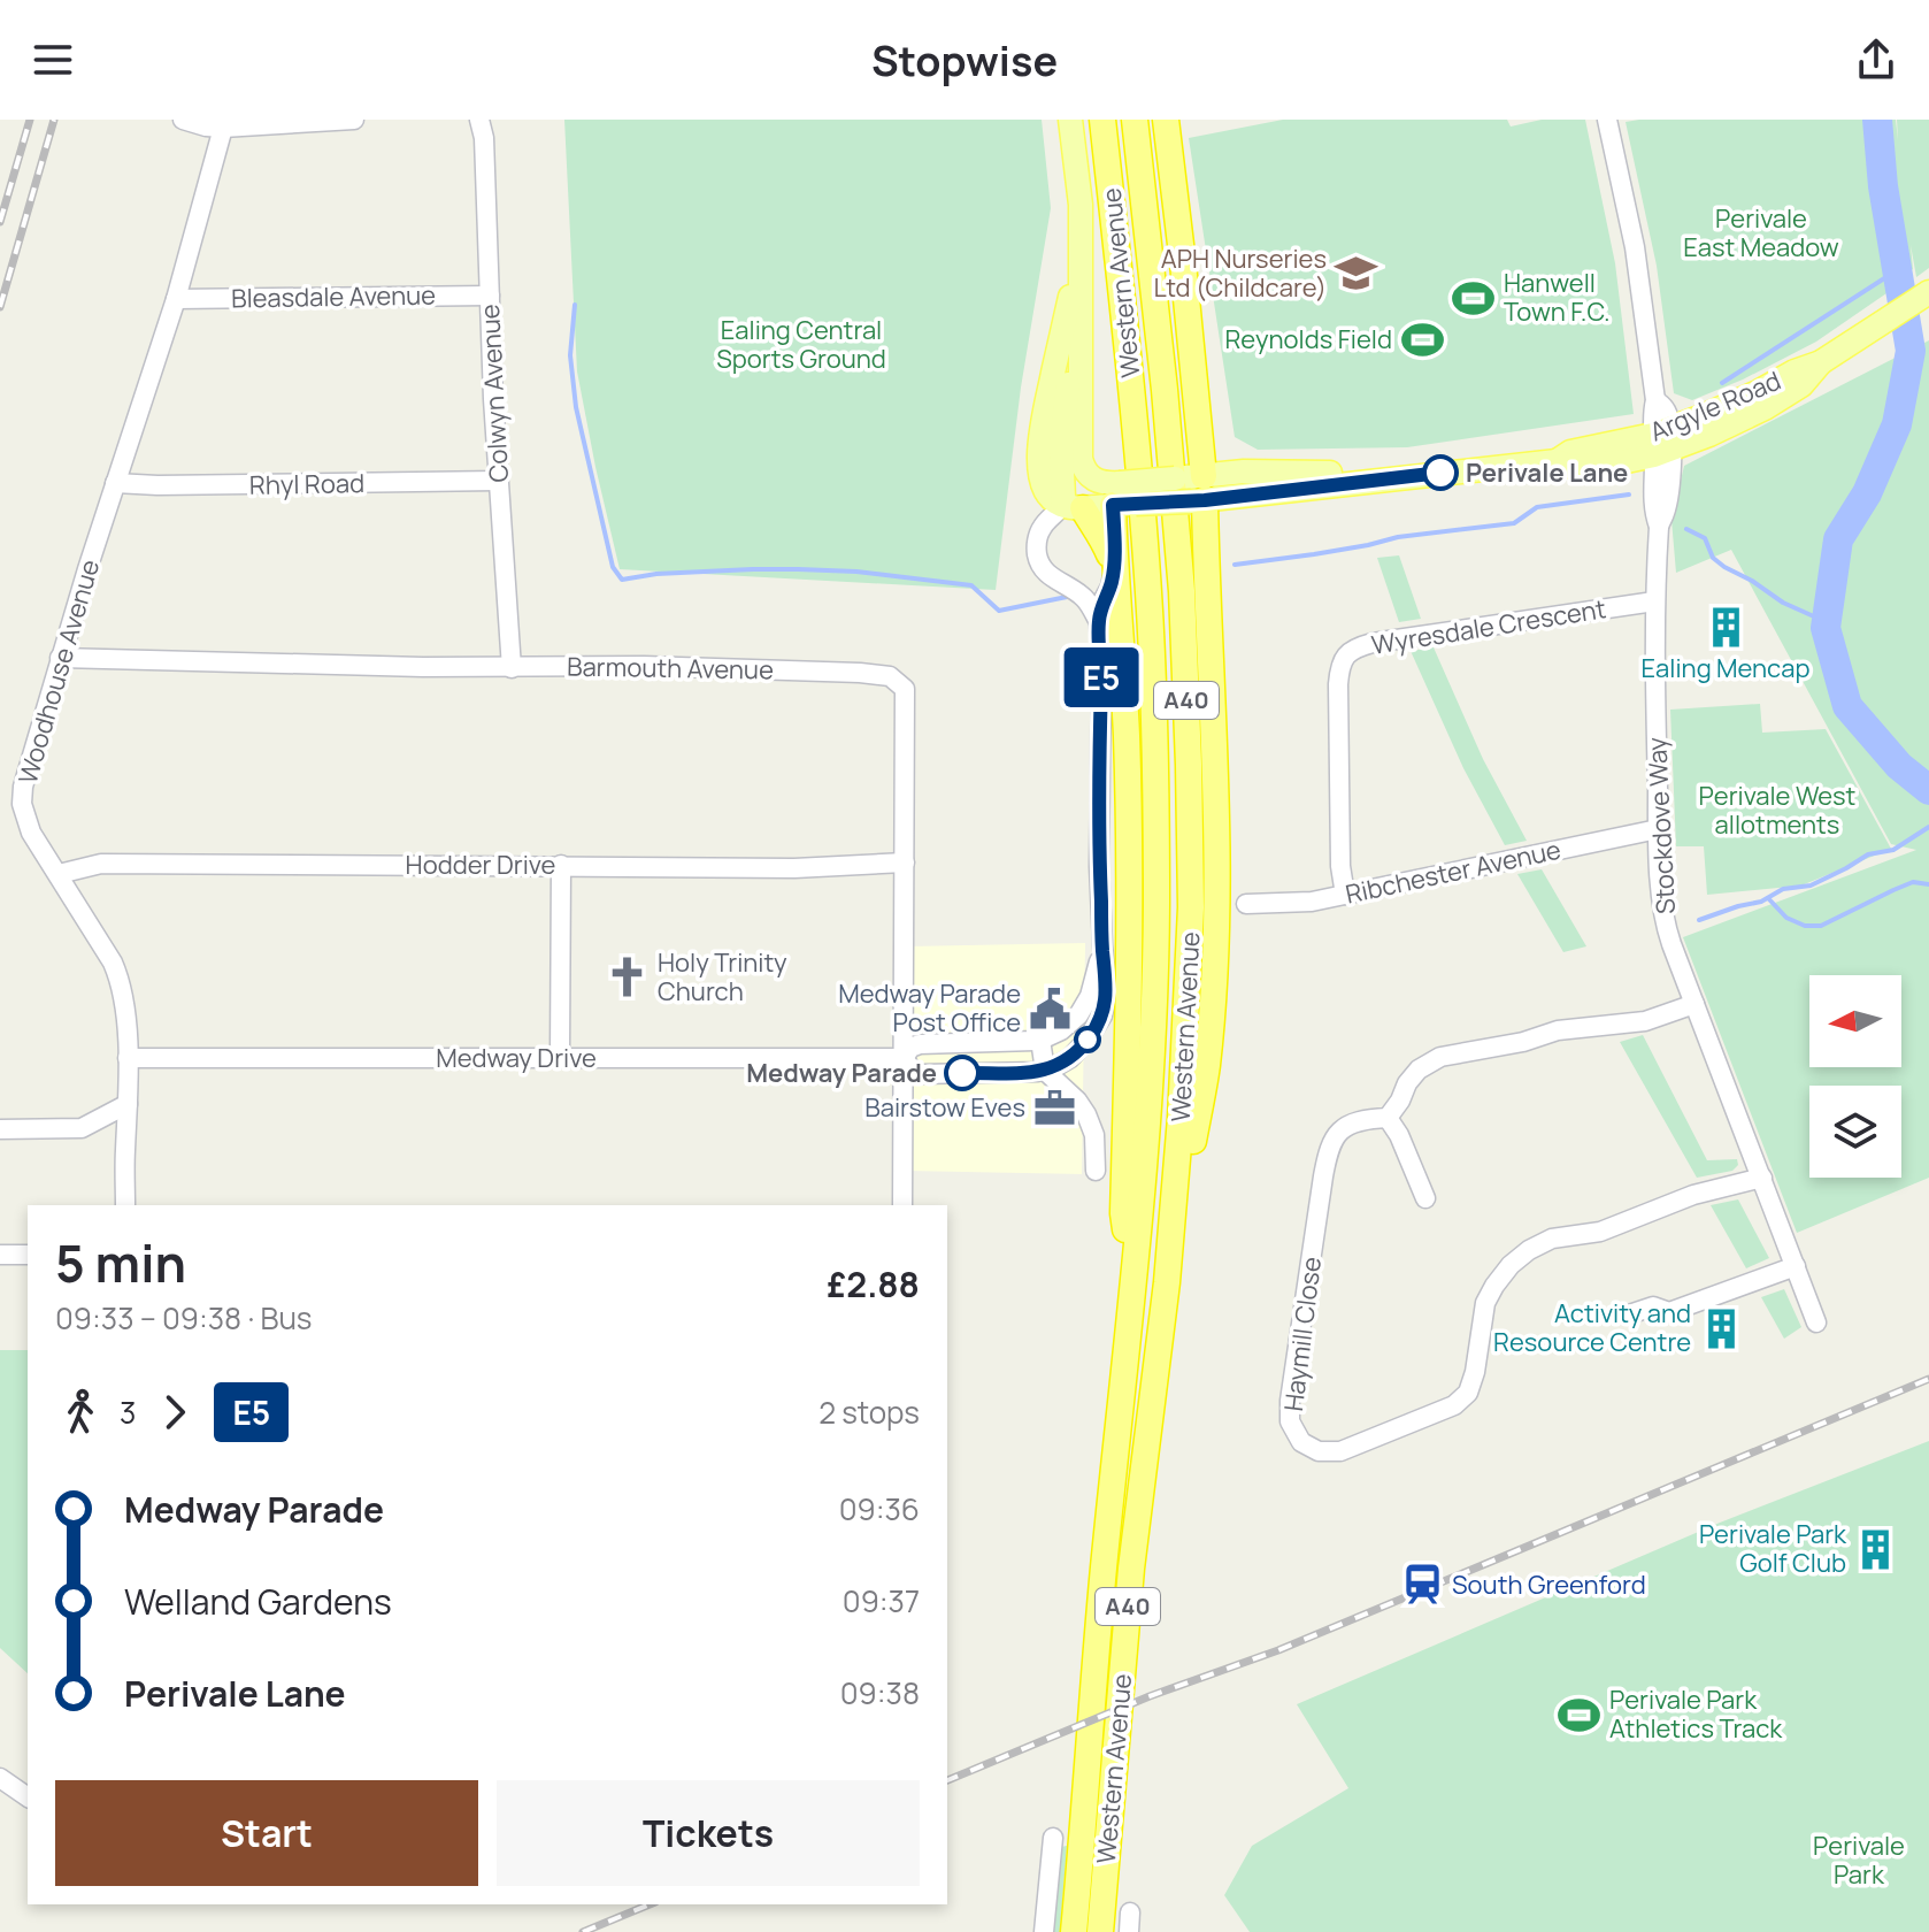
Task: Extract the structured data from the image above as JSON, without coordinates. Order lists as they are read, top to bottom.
{
  "streets": {
    "highway": ["Western Avenue", "A40"],
    "main road": ["Argyle Road"],
    "street": [
      "Bleasdale Avenue",
      "Colwyn Avenue",
      "Rhyl Road",
      "Wyresdale Crescent",
      "Barmouth Avenue",
      "Woodhouse Avenue",
      "Stockdove Way",
      "Hodder Drive",
      "Ribchester Avenue",
      "Medway Drive",
      "Haymill Close"
    ]
  },
  "crossings": [
    ["Western Avenue", "A40"],
    ["Bleasdale Avenue", "Colwyn Avenue"],
    ["Bleasdale Avenue", "Woodhouse Avenue"],
    ["Colwyn Avenue", "Rhyl Road"],
    ["Colwyn Avenue", "Barmouth Avenue"],
    ["Argyle Road", "A40"],
    ["Argyle Road", "Stockdove Way"],
    ["Rhyl Road", "Woodhouse Avenue"],
    ["Wyresdale Crescent", "Stockdove Way"],
    ["Wyresdale Crescent", "Ribchester Avenue"],
    ["Barmouth Avenue", "Woodhouse Avenue"],
    ["Barmouth Avenue", "Hodder Drive"],
    ["Barmouth Avenue", "Medway Drive"],
    ["Woodhouse Avenue", "Hodder Drive"],
    ["Woodhouse Avenue", "Medway Drive"],
    ["Stockdove Way", "Ribchester Avenue"],
    ["Stockdove Way", "Haymill Close"]
  ],
  "parks": [
    "Perivale East Meadow",
    "Ealing Central Sports Ground",
    "Perivale West allotments",
    "Perivale Park"
  ],
  "places": {
    "school or university": ["APH Nurseries Ltd (Childcare)"],
    "sports": ["Hanwell Town F.C.", "Reynolds Field", "Perivale Park Athletics Track"],
    "other": ["Perivale Lane", "Medway Parade"],
    "building": ["Ealing Mencap", "Activity and Resource Centre", "Perivale Park Golf Club"],
    "church": ["Holy Trinity Church"],
    "public building": ["Medway Parade Post Office"],
    "office": ["Bairstow Eves"],
    "station": ["South Greenford"]
  },
  "lines": ["bus line E5"],
  "north": "left",
  "page": {
    "header": "Stopwise",
    "on_map": "E5",
    "heading": ["5 min", "09:33 – 09:38 · Bus", "£2.88"],
    "legs": ["3", "E5", "2 stops"],
    "list": [
      {
        "name": "Medway Parade",
        "value": "09:36"
      },
      {
        "name": "Welland Gardens",
        "value": "09:37"
      },
      {
        "name": "Perivale Lane",
        "value": "09:38"
      }
    ],
    "buttons": ["Start", "Tickets"]
  }
}
